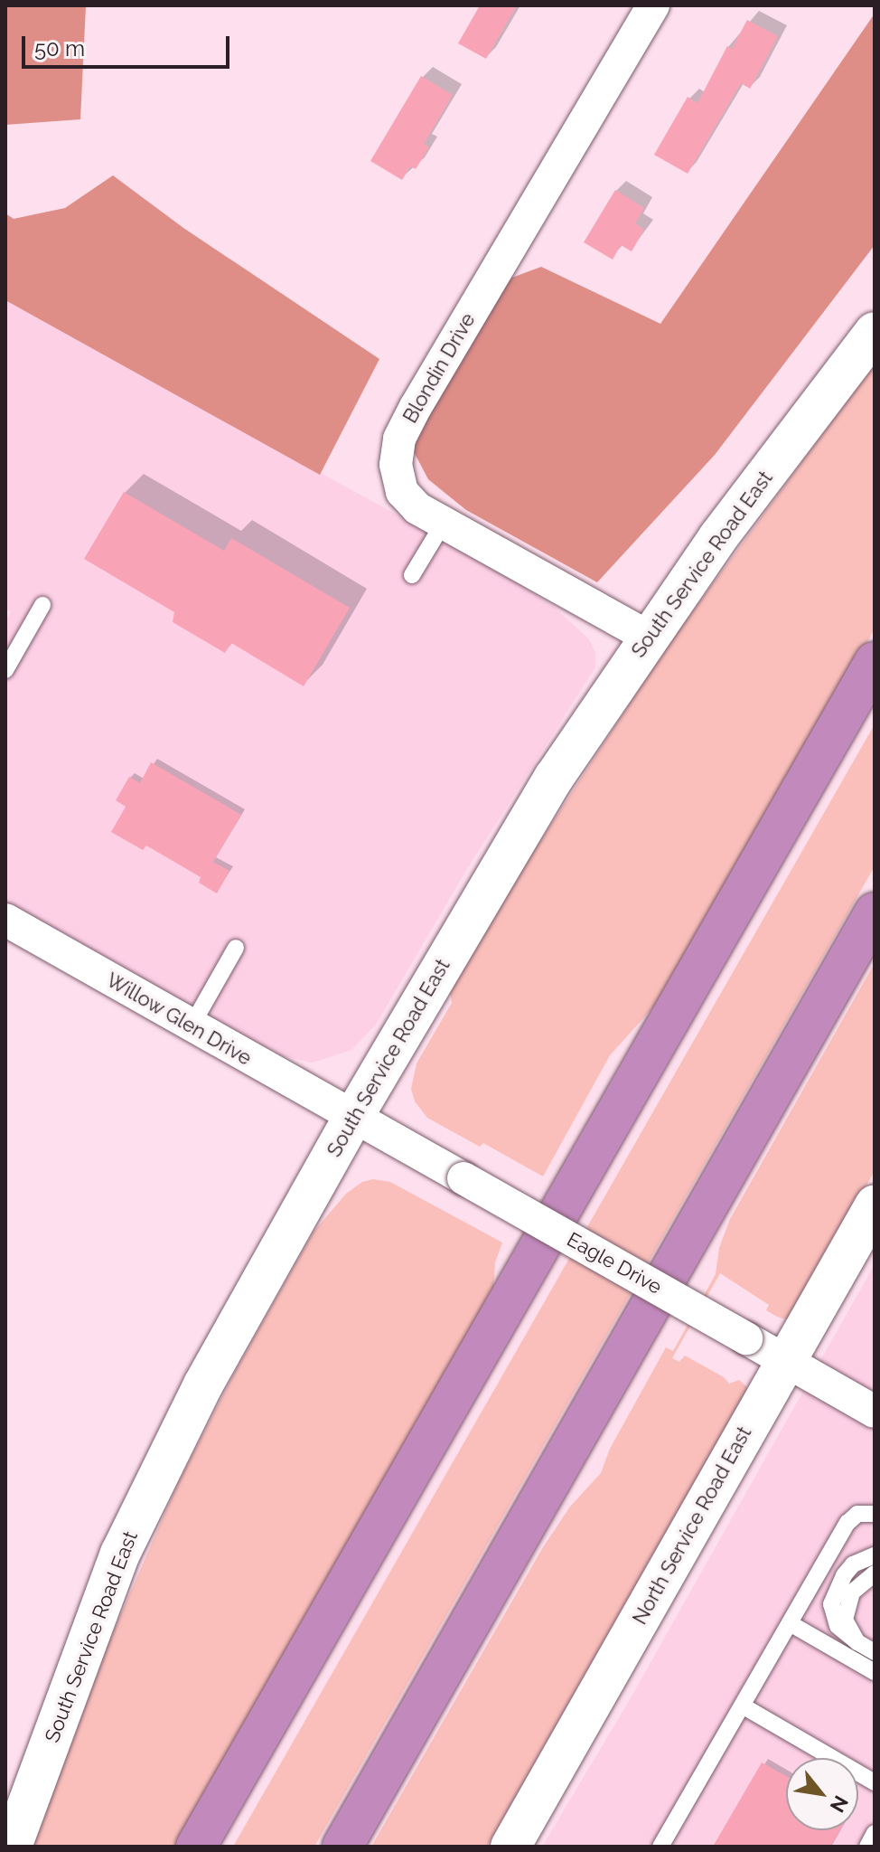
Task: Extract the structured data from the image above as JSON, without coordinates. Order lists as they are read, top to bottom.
{
  "streets": {
    "main road": ["South Service Road East", "North Service Road East"],
    "street": ["Blondin Drive", "Willow Glen Drive", "Eagle Drive"]
  },
  "crossings": [
    ["Blondin Drive", "South Service Road East"],
    ["South Service Road East", "Willow Glen Drive"],
    ["South Service Road East", "Eagle Drive"],
    ["Willow Glen Drive", "Eagle Drive"],
    ["Eagle Drive", "North Service Road East"]
  ],
  "scale_bar": "50 m",
  "north": "bottom right"
}
